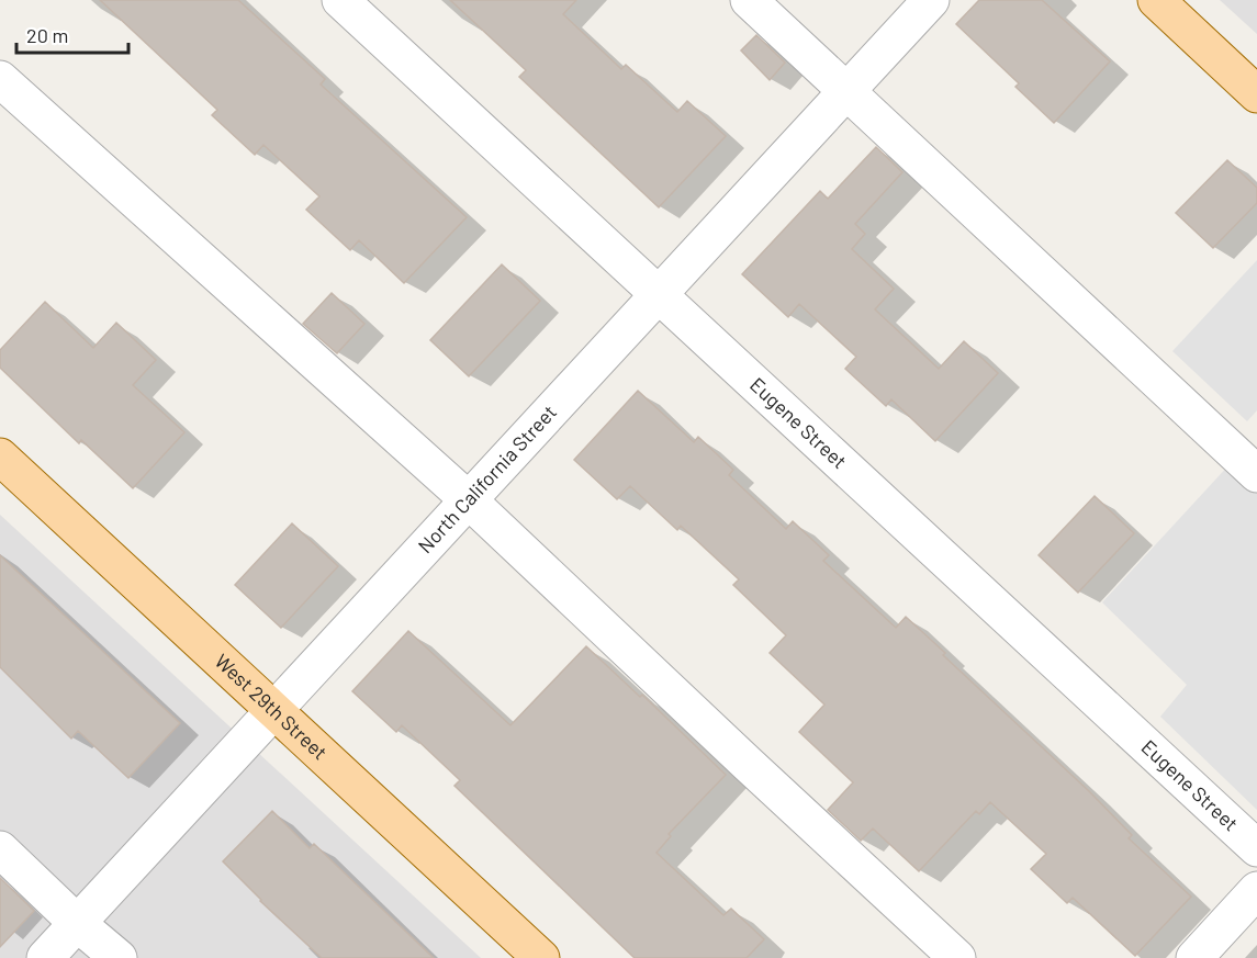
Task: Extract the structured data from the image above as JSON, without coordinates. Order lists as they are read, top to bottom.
{
  "streets": {
    "main road": ["West 29th Street"],
    "street": ["Eugene Street", "North California Street"]
  },
  "crossings": [
    ["Eugene Street", "North California Street"],
    ["North California Street", "West 29th Street"]
  ],
  "scale_bar": "20 m"
}
